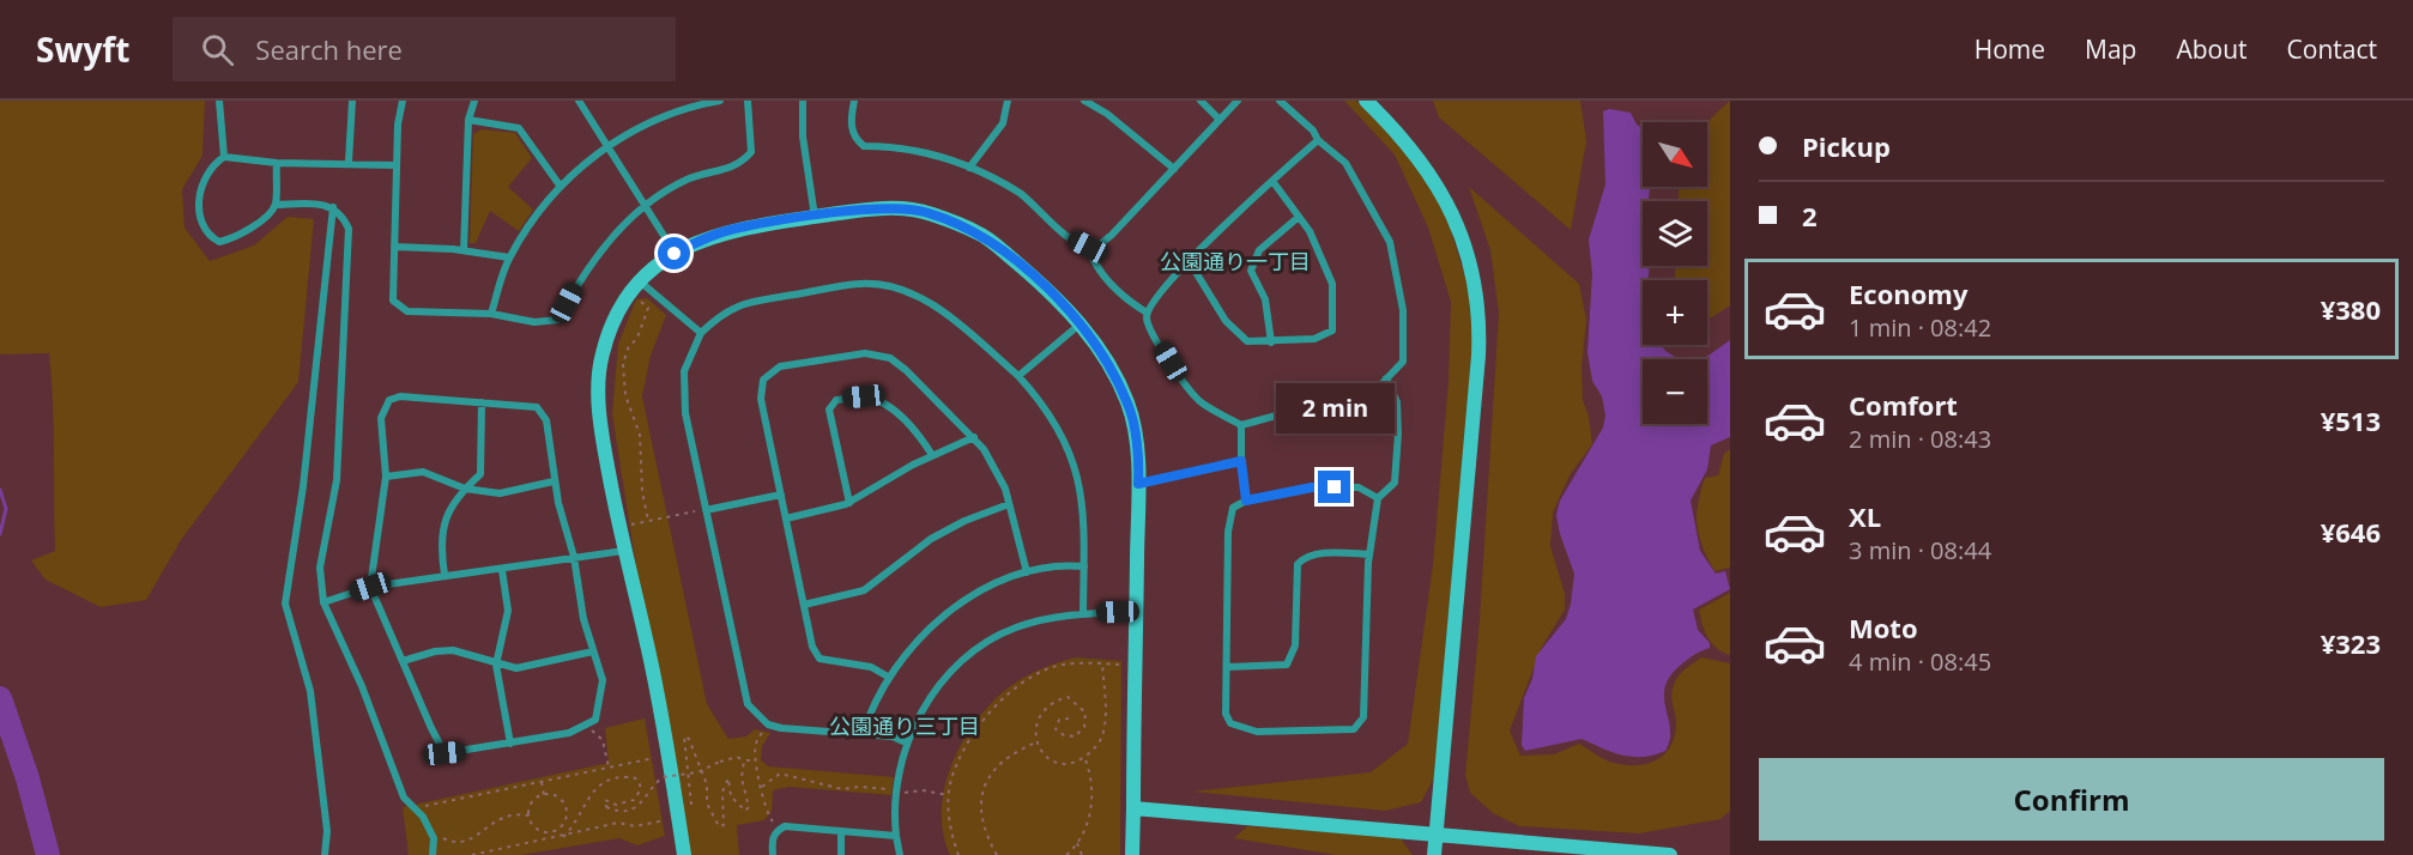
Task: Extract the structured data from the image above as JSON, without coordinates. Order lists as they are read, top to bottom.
{
  "districts": ["公園通り一丁目", "公園通り三丁目"],
  "north": "bottom right",
  "page": {
    "header": "Swyft",
    "search": "Search here",
    "nav": [
      "Home",
      "Map",
      "About",
      "Contact"
    ],
    "banner": ["Pickup", "2"],
    "map_buttons": ["+", "−"],
    "list": [
      {
        "name": "Economy",
        "note": "1 min · 08:42",
        "value": "¥380"
      },
      {
        "name": "Comfort",
        "note": "2 min · 08:43",
        "value": "¥513"
      },
      {
        "name": "XL",
        "note": "3 min · 08:44",
        "value": "¥646"
      },
      {
        "name": "Moto",
        "note": "4 min · 08:45",
        "value": "¥323"
      }
    ],
    "bubble": "2 min",
    "buttons": "Confirm"
  }
}
